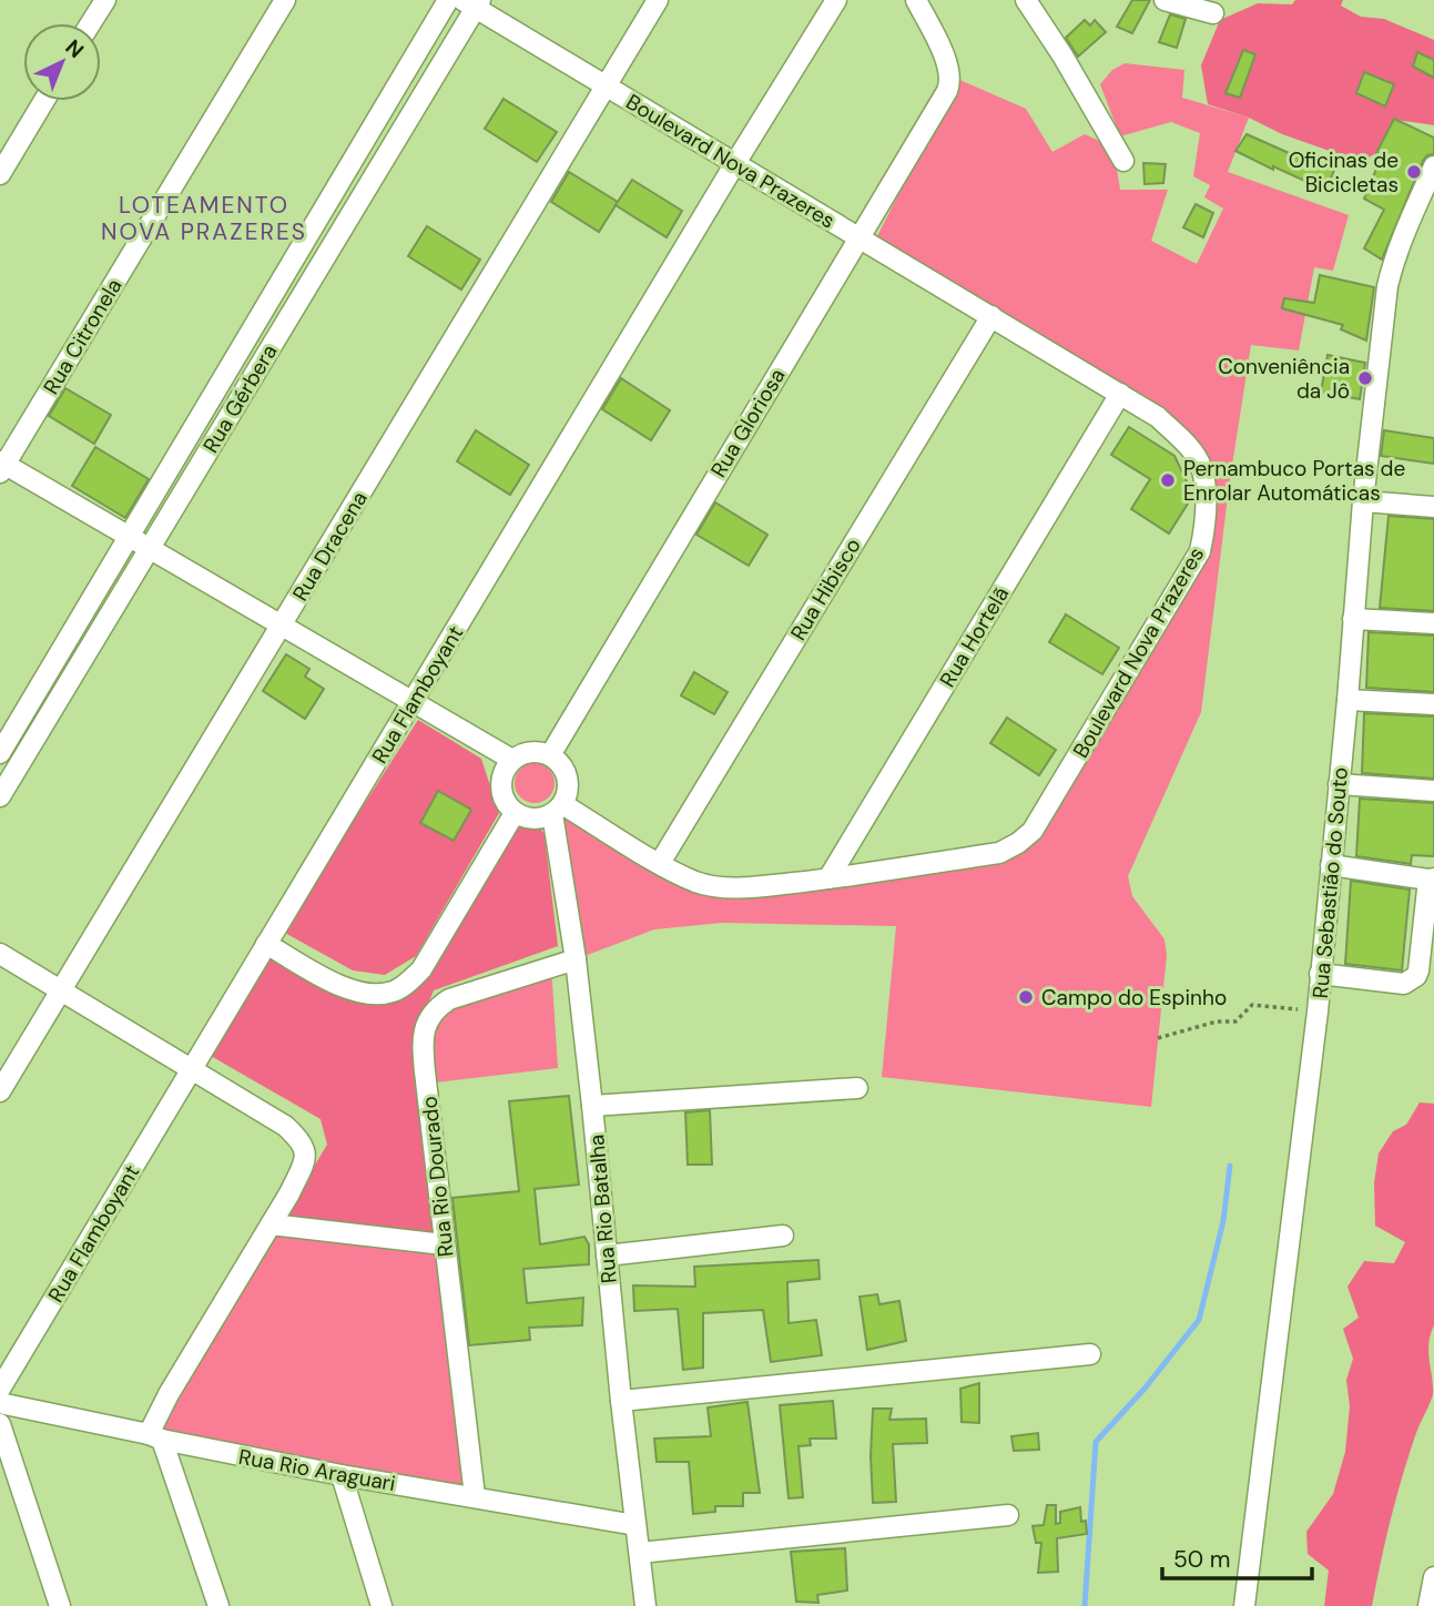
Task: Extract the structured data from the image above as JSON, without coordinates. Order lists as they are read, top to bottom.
{
  "streets": {
    "street": [
      "Boulevard Nova Prazeres",
      "Rua Citronela",
      "Rua Gérbera",
      "Rua Gloriosa",
      "Rua Dracena",
      "Rua Hibisco",
      "Rua Hortelã",
      "Rua Flamboyant",
      "Rua Sebastião do Souto",
      "Rua Rio Dourado",
      "Rua Rio Batalha",
      "Rua Rio Araguari"
    ]
  },
  "crossings": [
    ["Boulevard Nova Prazeres", "Rua Gérbera"],
    ["Boulevard Nova Prazeres", "Rua Gloriosa"],
    ["Boulevard Nova Prazeres", "Rua Dracena"],
    ["Boulevard Nova Prazeres", "Rua Hibisco"],
    ["Boulevard Nova Prazeres", "Rua Hortelã"],
    ["Boulevard Nova Prazeres", "Rua Flamboyant"],
    ["Boulevard Nova Prazeres", "Rua Rio Batalha"],
    ["Rua Gloriosa", "Rua Rio Batalha"],
    ["Rua Rio Dourado", "Rua Rio Batalha"],
    ["Rua Rio Dourado", "Rua Rio Araguari"],
    ["Rua Rio Batalha", "Rua Rio Araguari"]
  ],
  "districts": ["LOTEAMENTO NOVA PRAZERES"],
  "places": [
    "Oficinas de Bicicletas",
    "Conveniência da Jô",
    "Pernambuco Portas de Enrolar Automáticas",
    "Campo do Espinho"
  ],
  "scale_bar": "50 m",
  "north": "top right"
}
